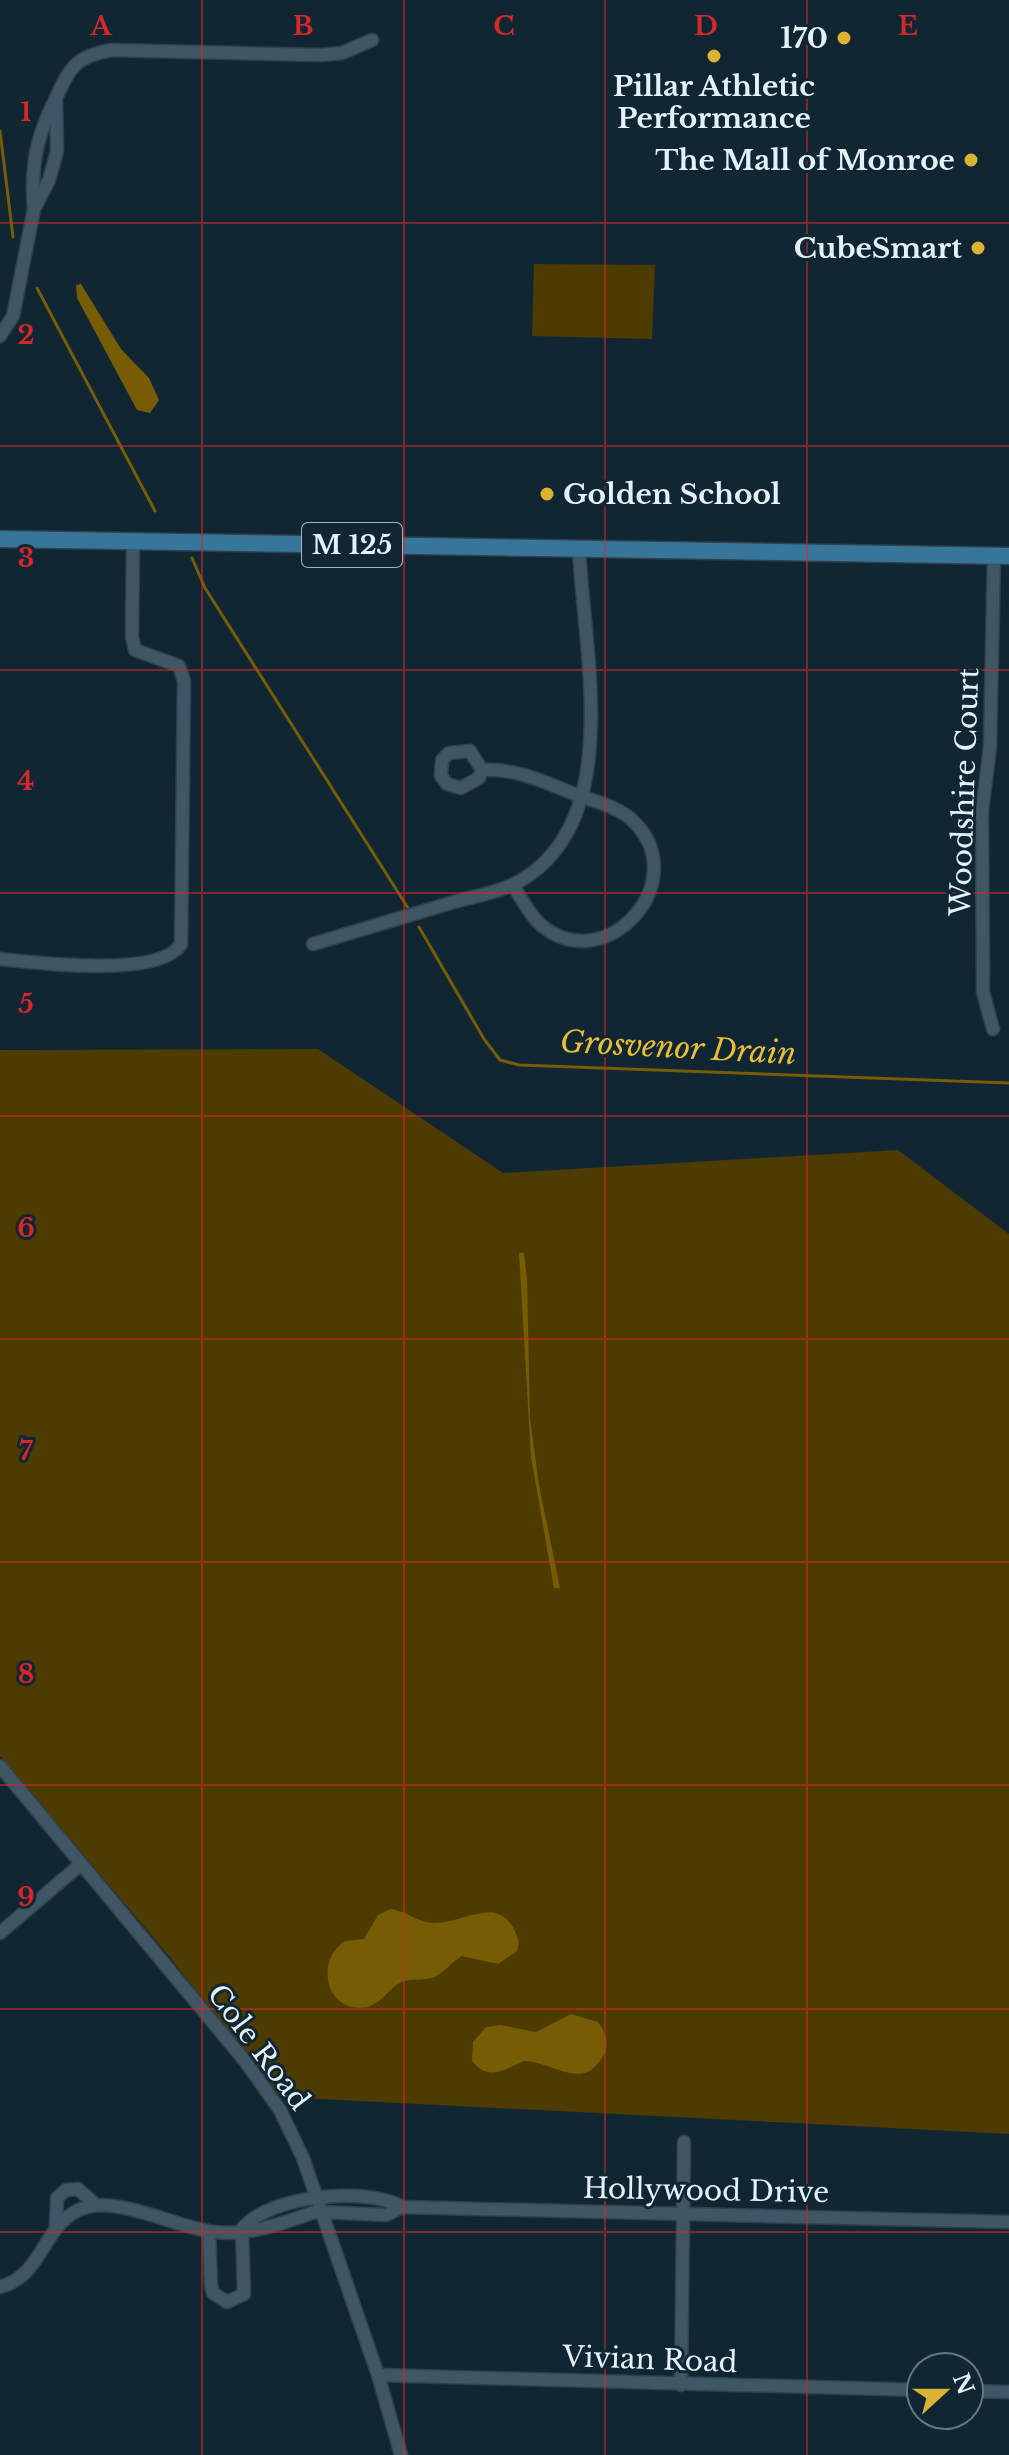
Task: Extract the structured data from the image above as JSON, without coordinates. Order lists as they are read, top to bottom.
{
  "streets": {
    "main road": ["M 125"],
    "street": [
      "Woodshire Court",
      "Cole Road",
      "Hollywood Drive",
      "Vivian Road"
    ]
  },
  "crossings": [
    ["M 125", "Woodshire Court"],
    ["Cole Road", "Hollywood Drive"],
    ["Cole Road", "Vivian Road"]
  ],
  "water": ["Grosvenor Drain"],
  "places": [
    "170",
    "Pillar Athletic Performance",
    "The Mall of Monroe",
    "CubeSmart",
    "Golden School"
  ],
  "north": "right",
  "grid": {
    "columns": [
      "A",
      "B",
      "C",
      "D",
      "E"
    ],
    "rows": [
      "1",
      "2",
      "3",
      "4",
      "5",
      "6",
      "7",
      "8",
      "9"
    ]
  }
}
